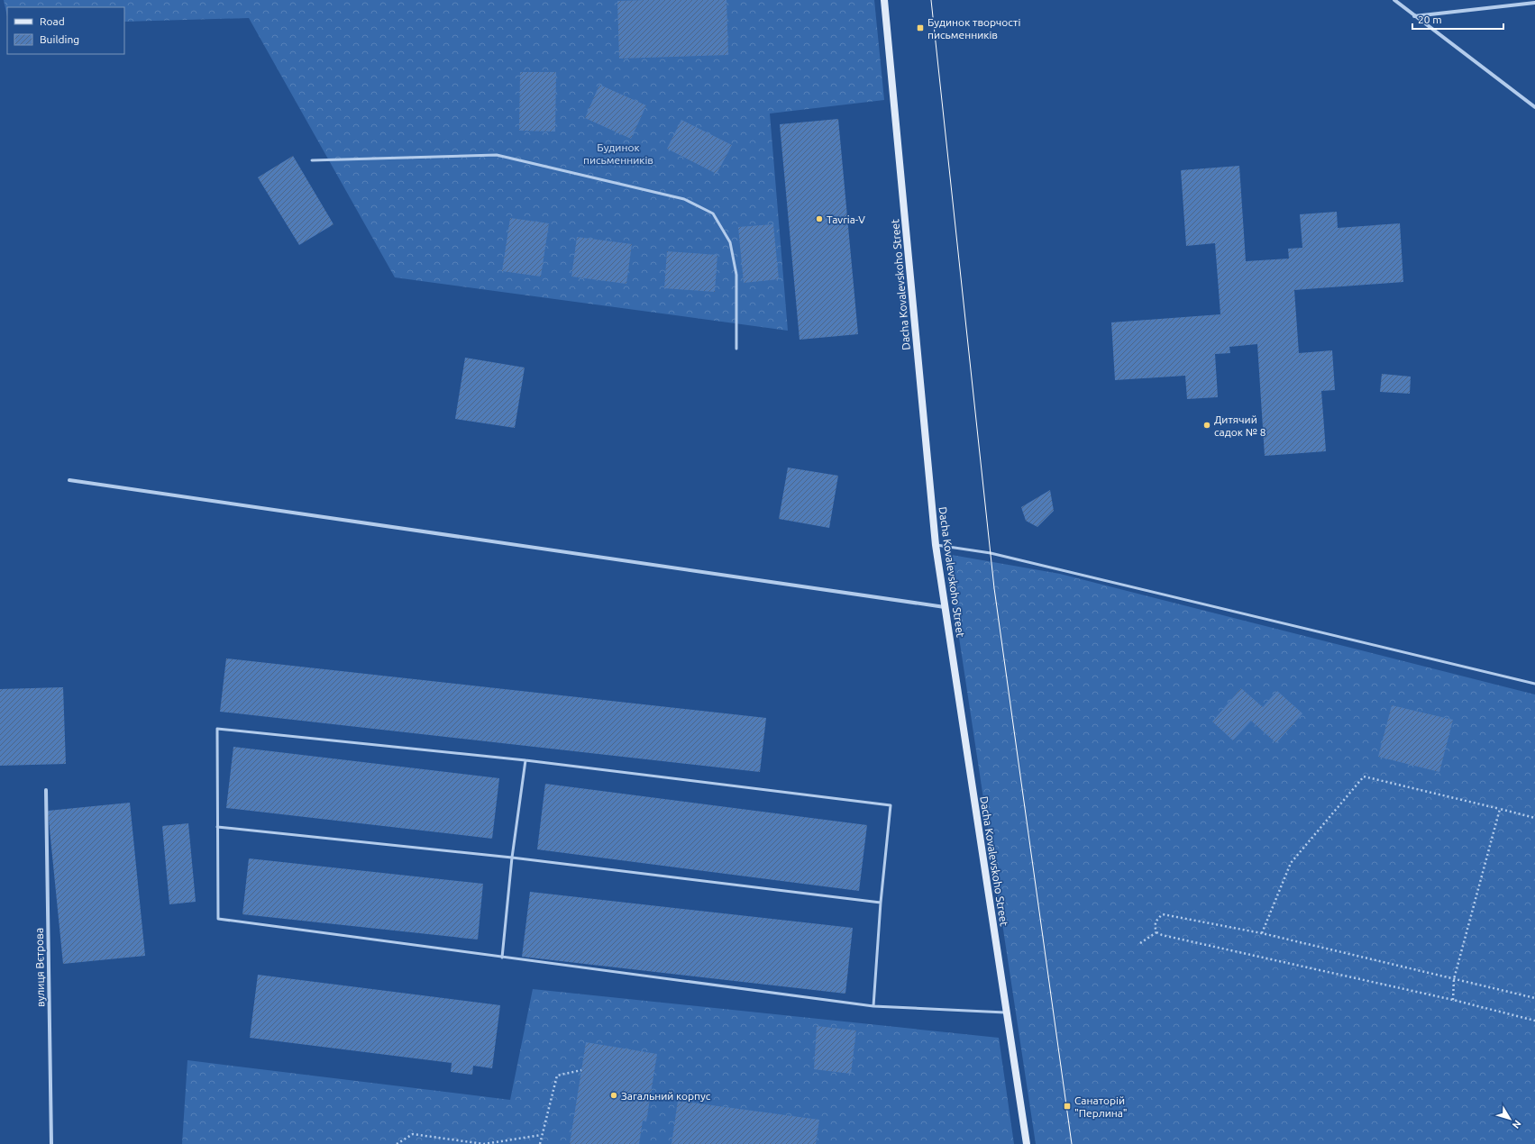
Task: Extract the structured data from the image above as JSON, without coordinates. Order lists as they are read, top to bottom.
{
  "streets": {
    "street": ["Dacha Kovalevskoho Street", "вулиця Вєтрова"]
  },
  "parks": ["Будинок письменників"],
  "places": {
    "transit": ["Будинок творчості письменників", "Санаторій \"Перлина\""],
    "other": ["Tavria-V", "Дитячий садок № 8", "Загальний корпус"]
  },
  "legend": ["Road", "Building"],
  "scale_bar": "20 m",
  "north": "bottom right"
}
